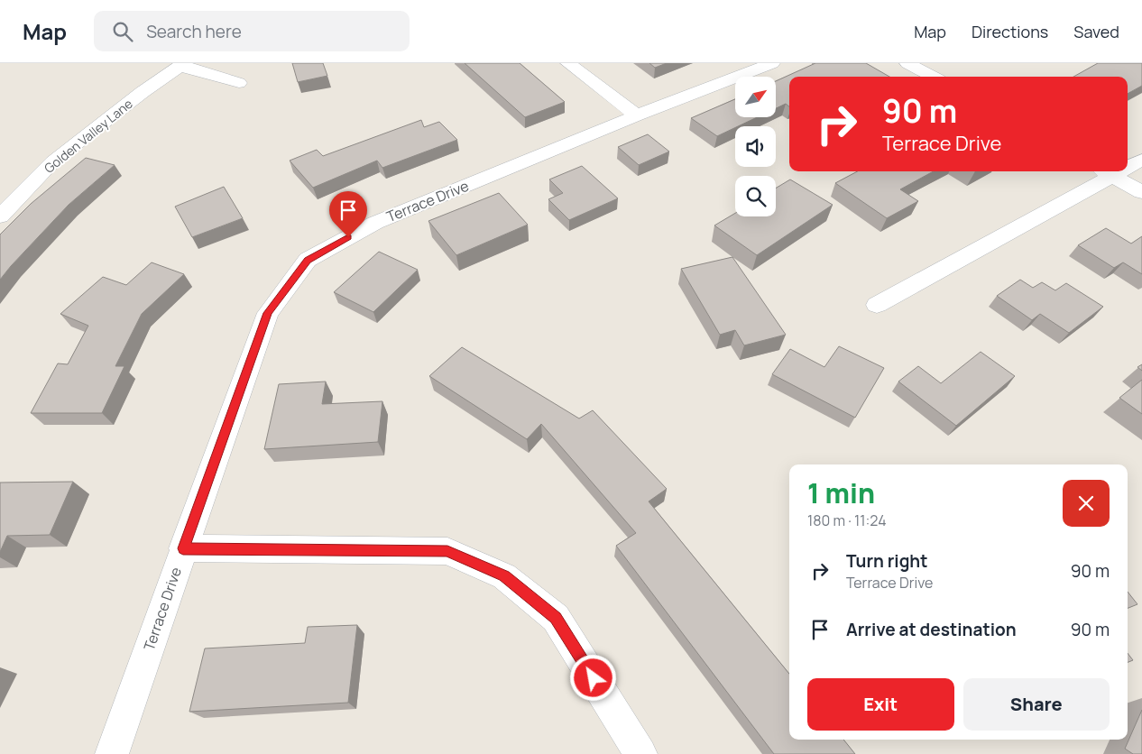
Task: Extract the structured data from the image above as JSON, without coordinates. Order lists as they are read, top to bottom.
{
  "streets": {
    "street": ["Golden Valley Lane", "Terrace Drive"]
  },
  "north": "top right",
  "page": {
    "header": "Map",
    "search": "Search here",
    "nav": ["Map", "Directions", "Saved"],
    "turn": ["90 m", "Terrace Drive"],
    "heading": ["1 min", "180 m · 11:24"],
    "list": [
      {
        "name": "Turn right",
        "note": "Terrace Drive",
        "value": "90 m"
      },
      {
        "name": "Arrive at destination",
        "value": "90 m"
      }
    ],
    "buttons": ["Exit", "Share"]
  }
}
